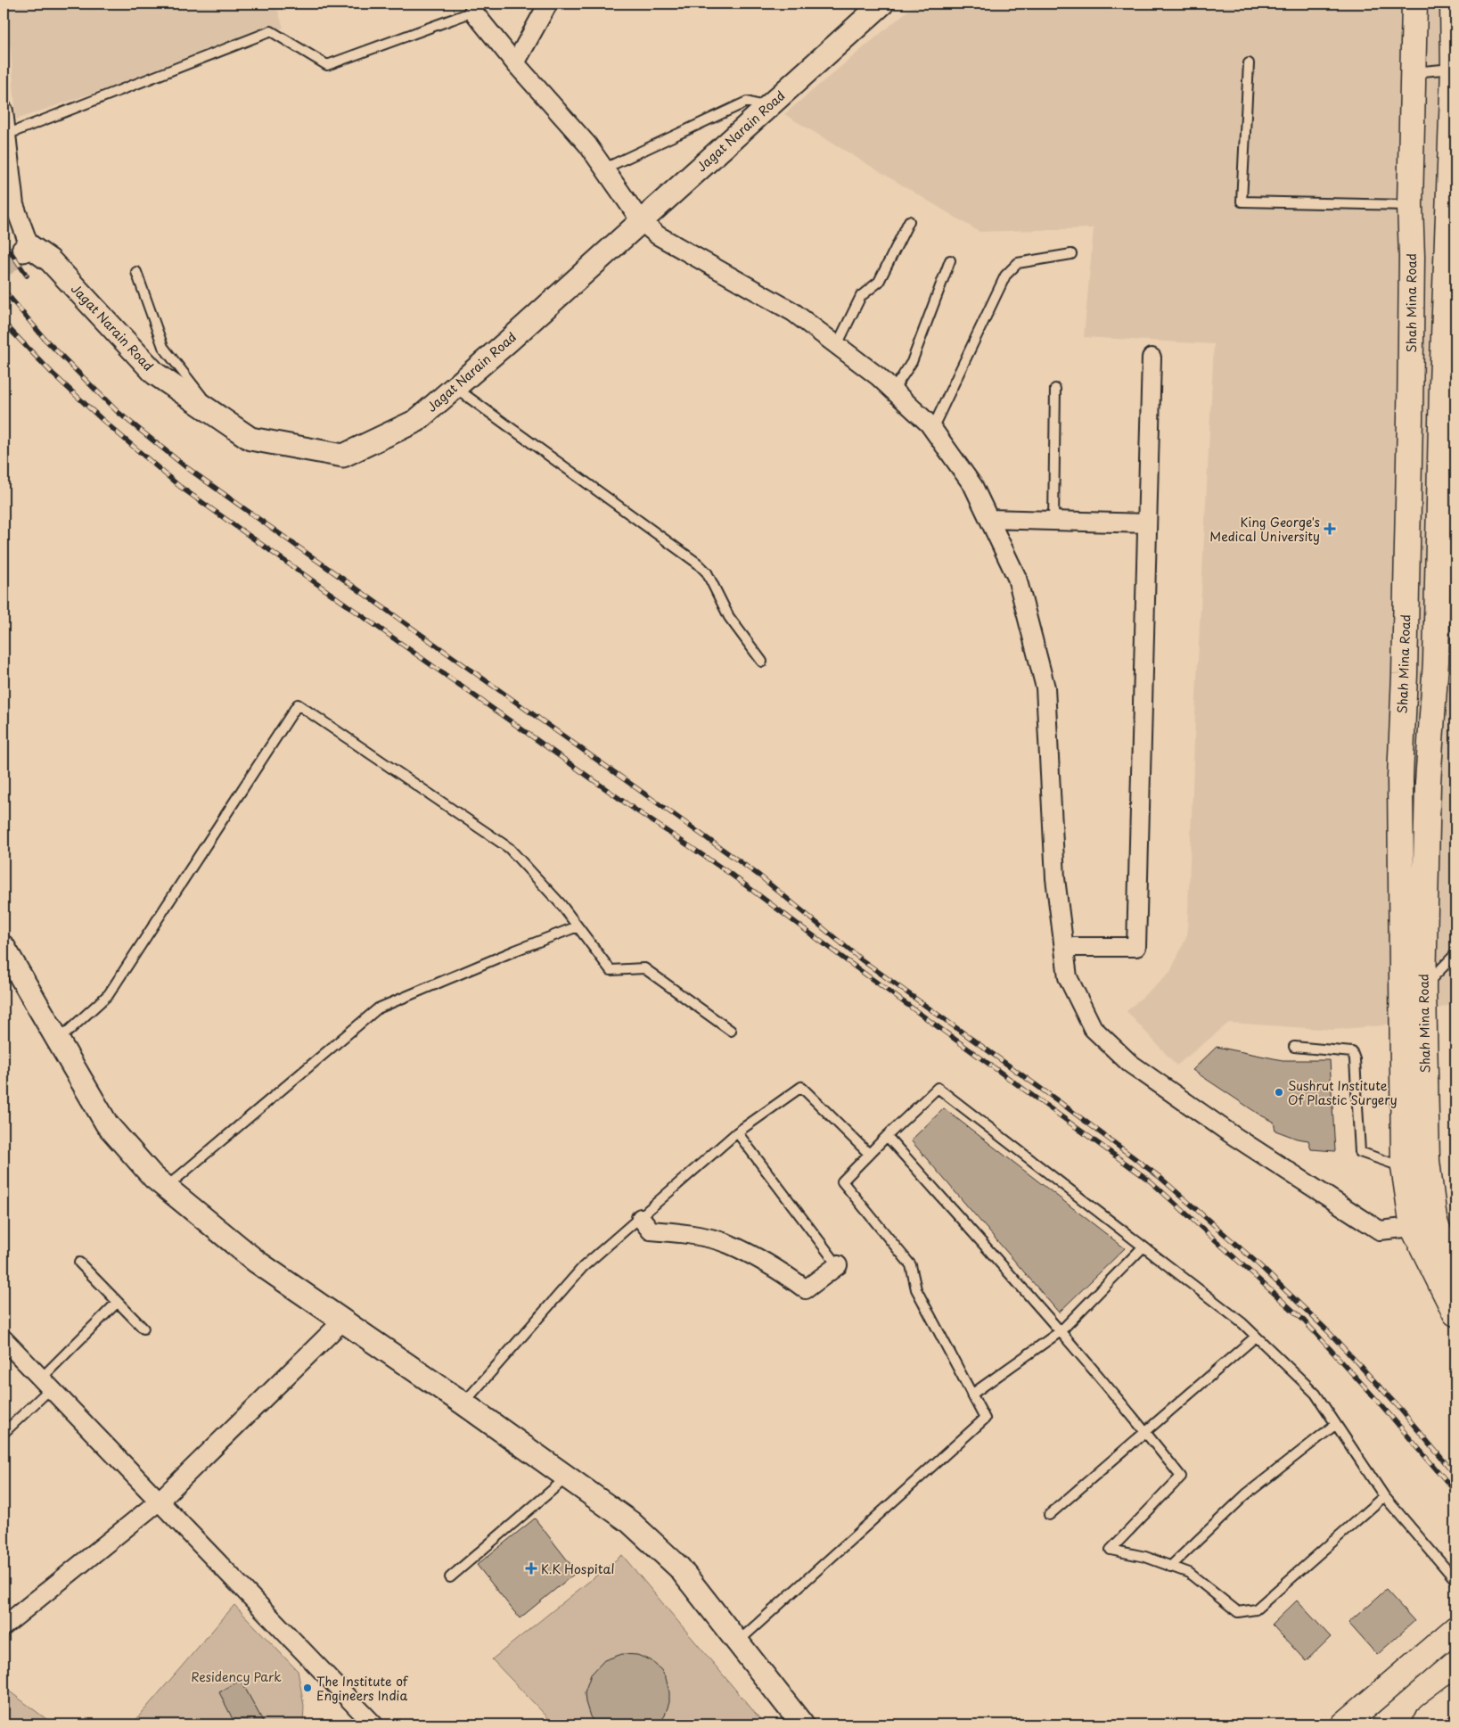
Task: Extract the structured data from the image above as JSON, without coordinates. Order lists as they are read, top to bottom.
{
  "streets": {
    "main road": ["Shah Mina Road"],
    "street": ["Jagat Narain Road"]
  },
  "parks": ["Residency Park"],
  "places": {
    "health": ["King George's Medical University", "K.K Hospital"],
    "other": ["Sushrut Institute Of Plastic Surgery", "The Institute of Engineers India"]
  }
}
